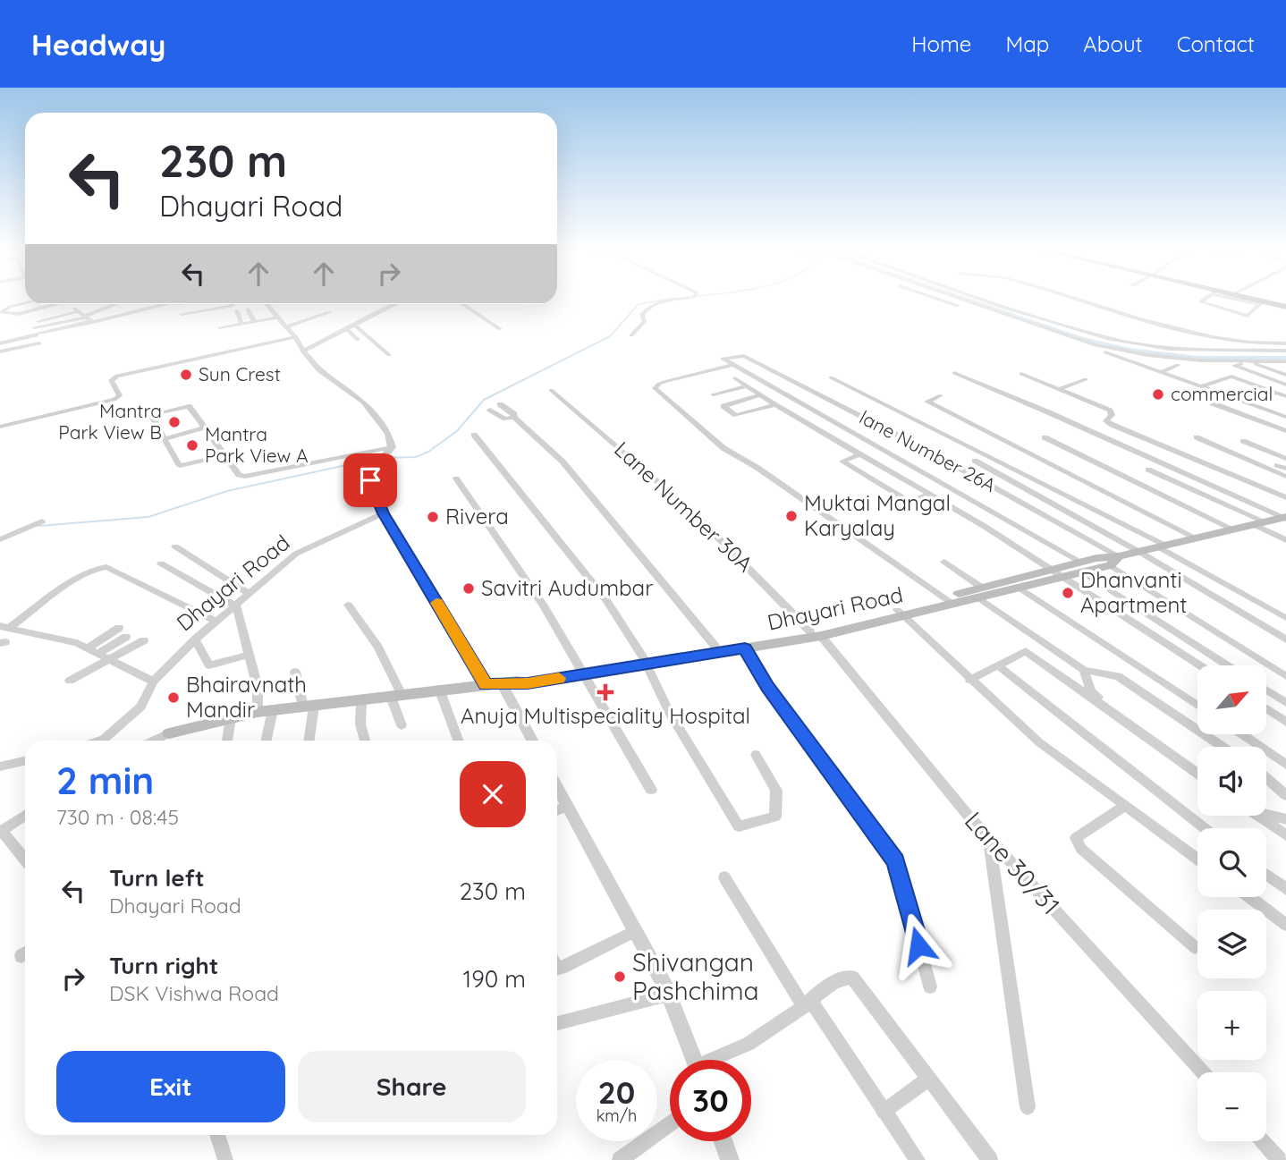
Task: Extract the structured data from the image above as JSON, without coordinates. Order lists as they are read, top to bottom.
{
  "streets": {
    "main road": ["Dhayari Road"],
    "street": ["lane Number 26A", "Lane Number 30A", "Lane 30/31"]
  },
  "crossings": [
    ["lane Number 26A", "Dhayari Road"],
    ["Lane Number 30A", "Dhayari Road"],
    ["Lane Number 30A", "Lane 30/31"],
    ["Dhayari Road", "Lane 30/31"]
  ],
  "places": {
    "other": [
      "Sun Crest",
      "commercial",
      "Mantra Park View B",
      "Mantra Park View A",
      "Muktai Mangal Karyalay",
      "Rivera",
      "Savitri Audumbar",
      "Dhanvanti Apartment",
      "Bhairavnath Mandir",
      "Shivangan Pashchima"
    ],
    "health": ["Anuja Multispeciality Hospital"]
  },
  "north": "top right",
  "page": {
    "header": "Headway",
    "nav": [
      "Home",
      "Map",
      "About",
      "Contact"
    ],
    "turn": ["230 m", "Dhayari Road"],
    "map_buttons": ["+", "−"],
    "heading": ["2 min", "730 m · 08:45"],
    "list": [
      {
        "name": "Turn left",
        "note": "Dhayari Road",
        "value": "230 m"
      },
      {
        "name": "Turn right",
        "note": "DSK Vishwa Road",
        "value": "190 m"
      }
    ],
    "buttons": ["Exit", "Share"],
    "speed": "20 km/h",
    "limit": "30"
  }
}
